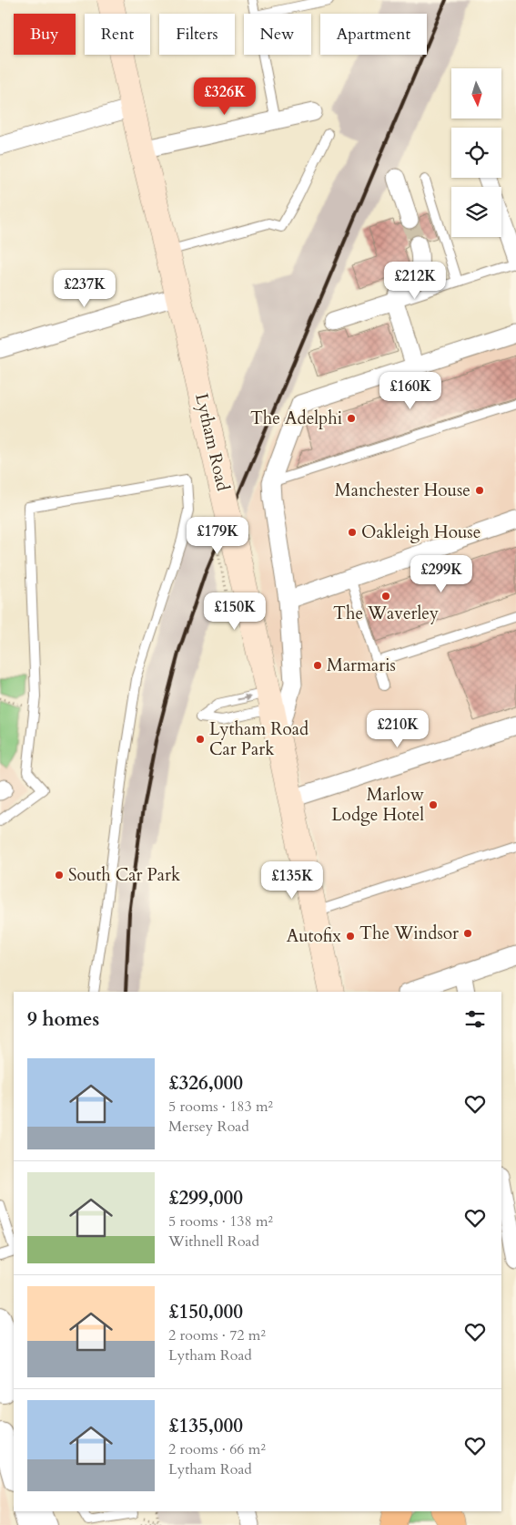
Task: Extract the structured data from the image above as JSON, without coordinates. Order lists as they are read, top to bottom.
{
  "streets": {
    "main road": ["Lytham Road"]
  },
  "places": [
    "The Adelphi",
    "Manchester House",
    "Oakleigh House",
    "The Waverley",
    "Marmaris",
    "Lytham Road Car Park",
    "Marlow Lodge Hotel",
    "South Car Park",
    "The Windsor",
    "Autofix"
  ],
  "north": "bottom",
  "page": {
    "chip": [
      "Buy",
      "Rent",
      "Filters",
      "New",
      "Apartment"
    ],
    "price": [
      "£326K",
      "£212K",
      "£237K",
      "£160K",
      "£179K",
      "£299K",
      "£150K",
      "£210K",
      "£135K"
    ],
    "heading": "9 homes",
    "list": [
      {
        "name": "£326,000",
        "note": "5 rooms · 183 m² · Mersey Road"
      },
      {
        "name": "£299,000",
        "note": "5 rooms · 138 m² · Withnell Road"
      },
      {
        "name": "£150,000",
        "note": "2 rooms · 72 m² · Lytham Road"
      },
      {
        "name": "£135,000",
        "note": "2 rooms · 66 m² · Lytham Road"
      }
    ]
  }
}
